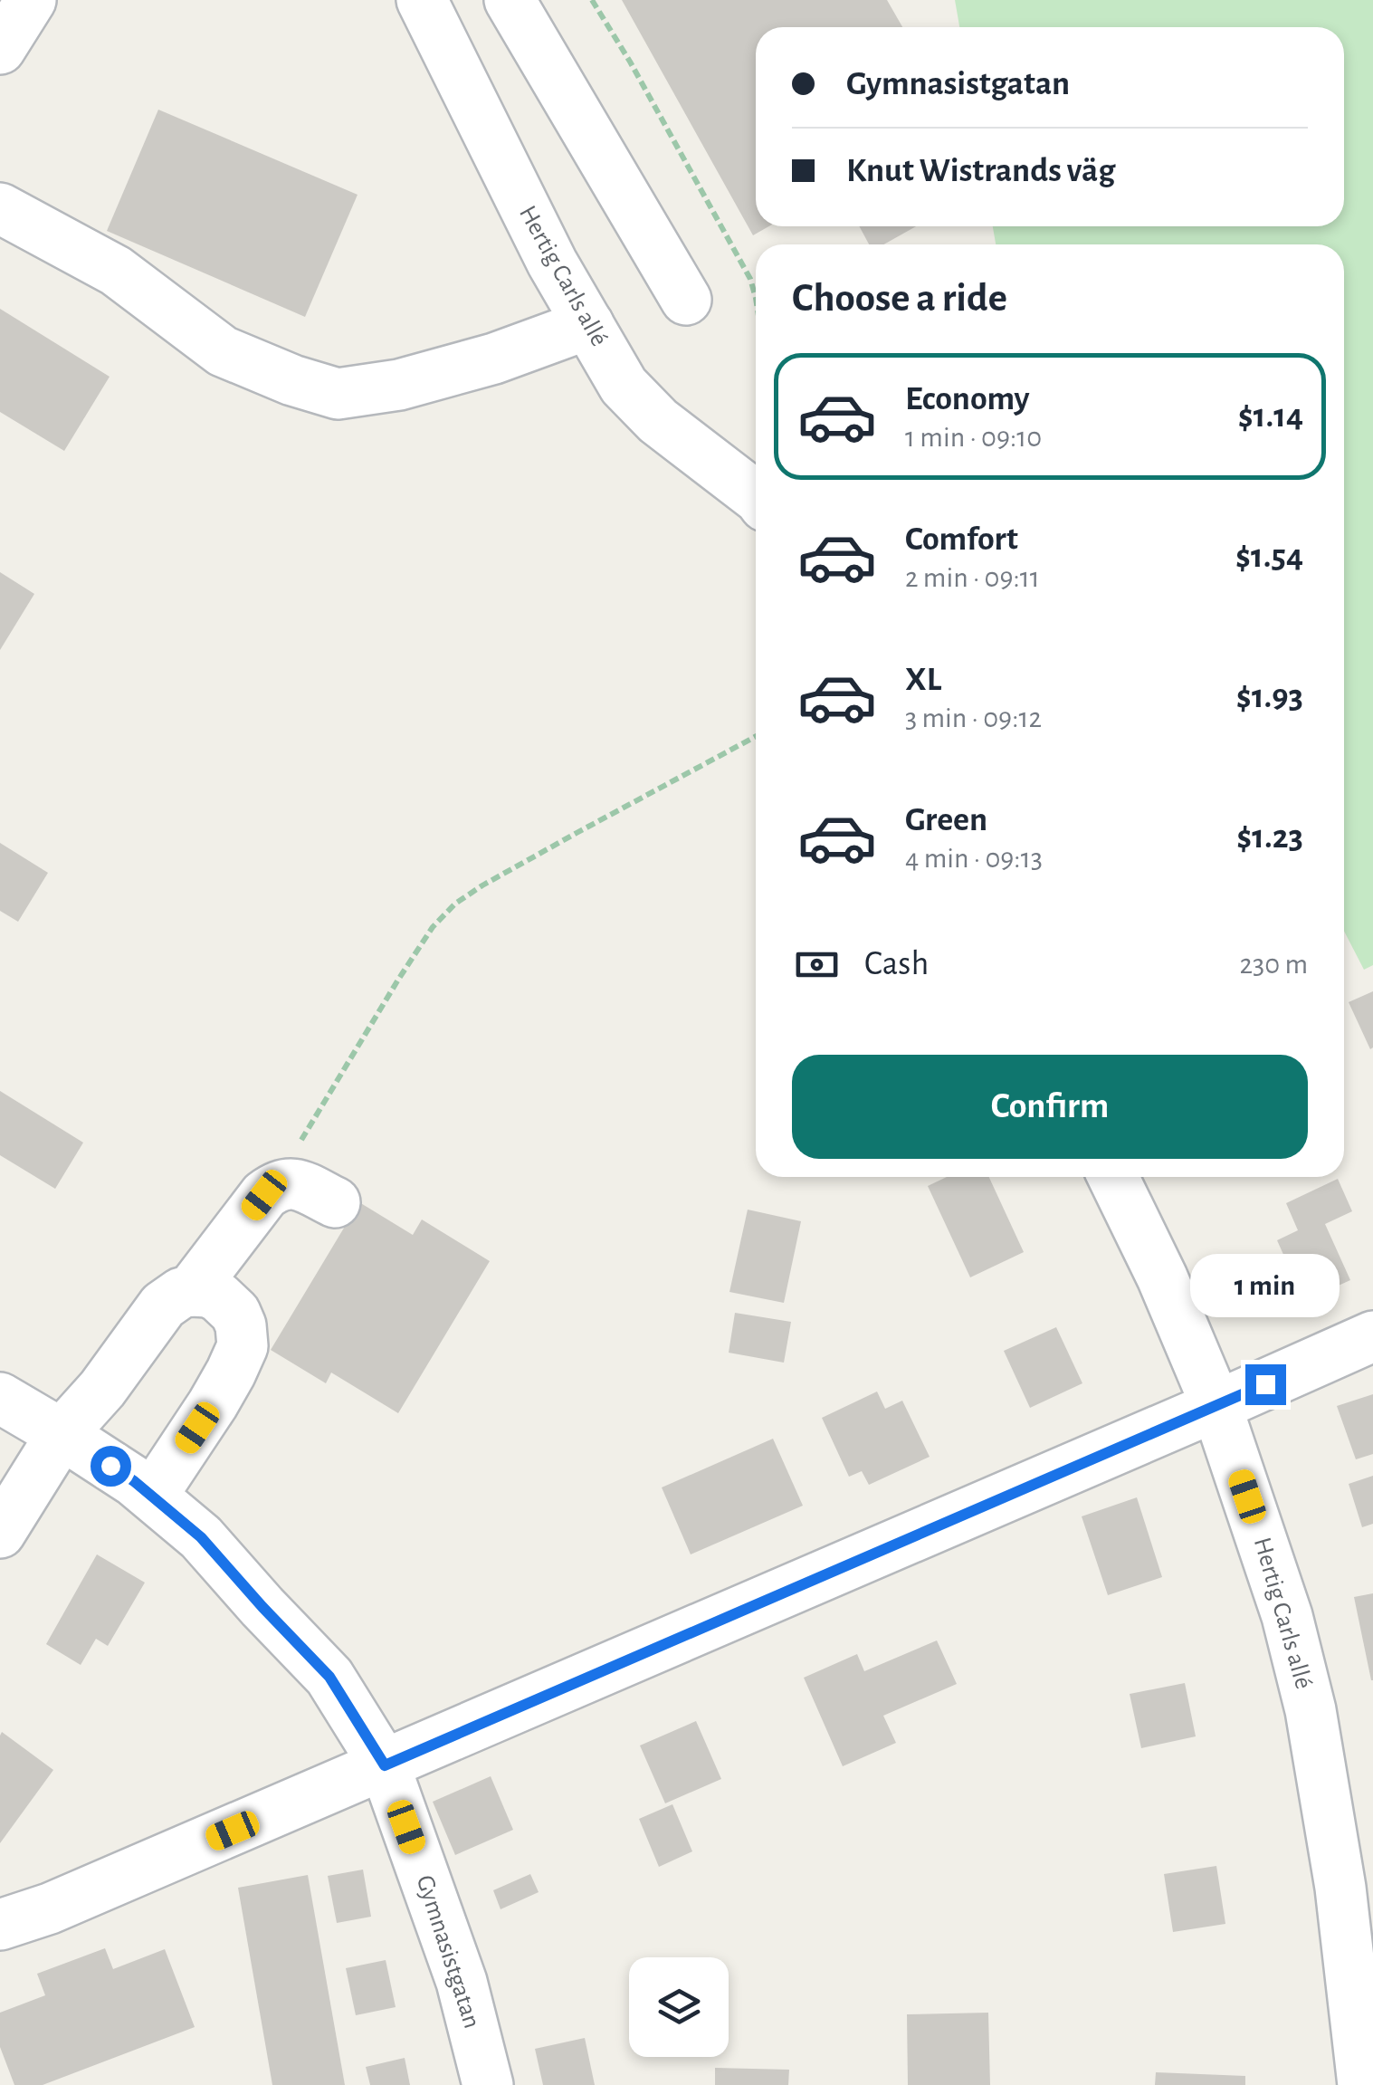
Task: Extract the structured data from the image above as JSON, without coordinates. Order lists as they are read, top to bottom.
{
  "streets": {
    "street": ["Hertig Carls allé", "Gymnasistgatan"]
  },
  "page": {
    "banner": ["Gymnasistgatan", "Knut Wistrands väg"],
    "heading": "Choose a ride",
    "list": [
      {
        "name": "Economy",
        "note": "1 min · 09:10",
        "value": "$1.14"
      },
      {
        "name": "Comfort",
        "note": "2 min · 09:11",
        "value": "$1.54"
      },
      {
        "name": "XL",
        "note": "3 min · 09:12",
        "value": "$1.93"
      },
      {
        "name": "Green",
        "note": "4 min · 09:13",
        "value": "$1.23"
      }
    ],
    "pay": ["Cash", "230 m"],
    "buttons": "Confirm",
    "bubble": "1 min"
  }
}
